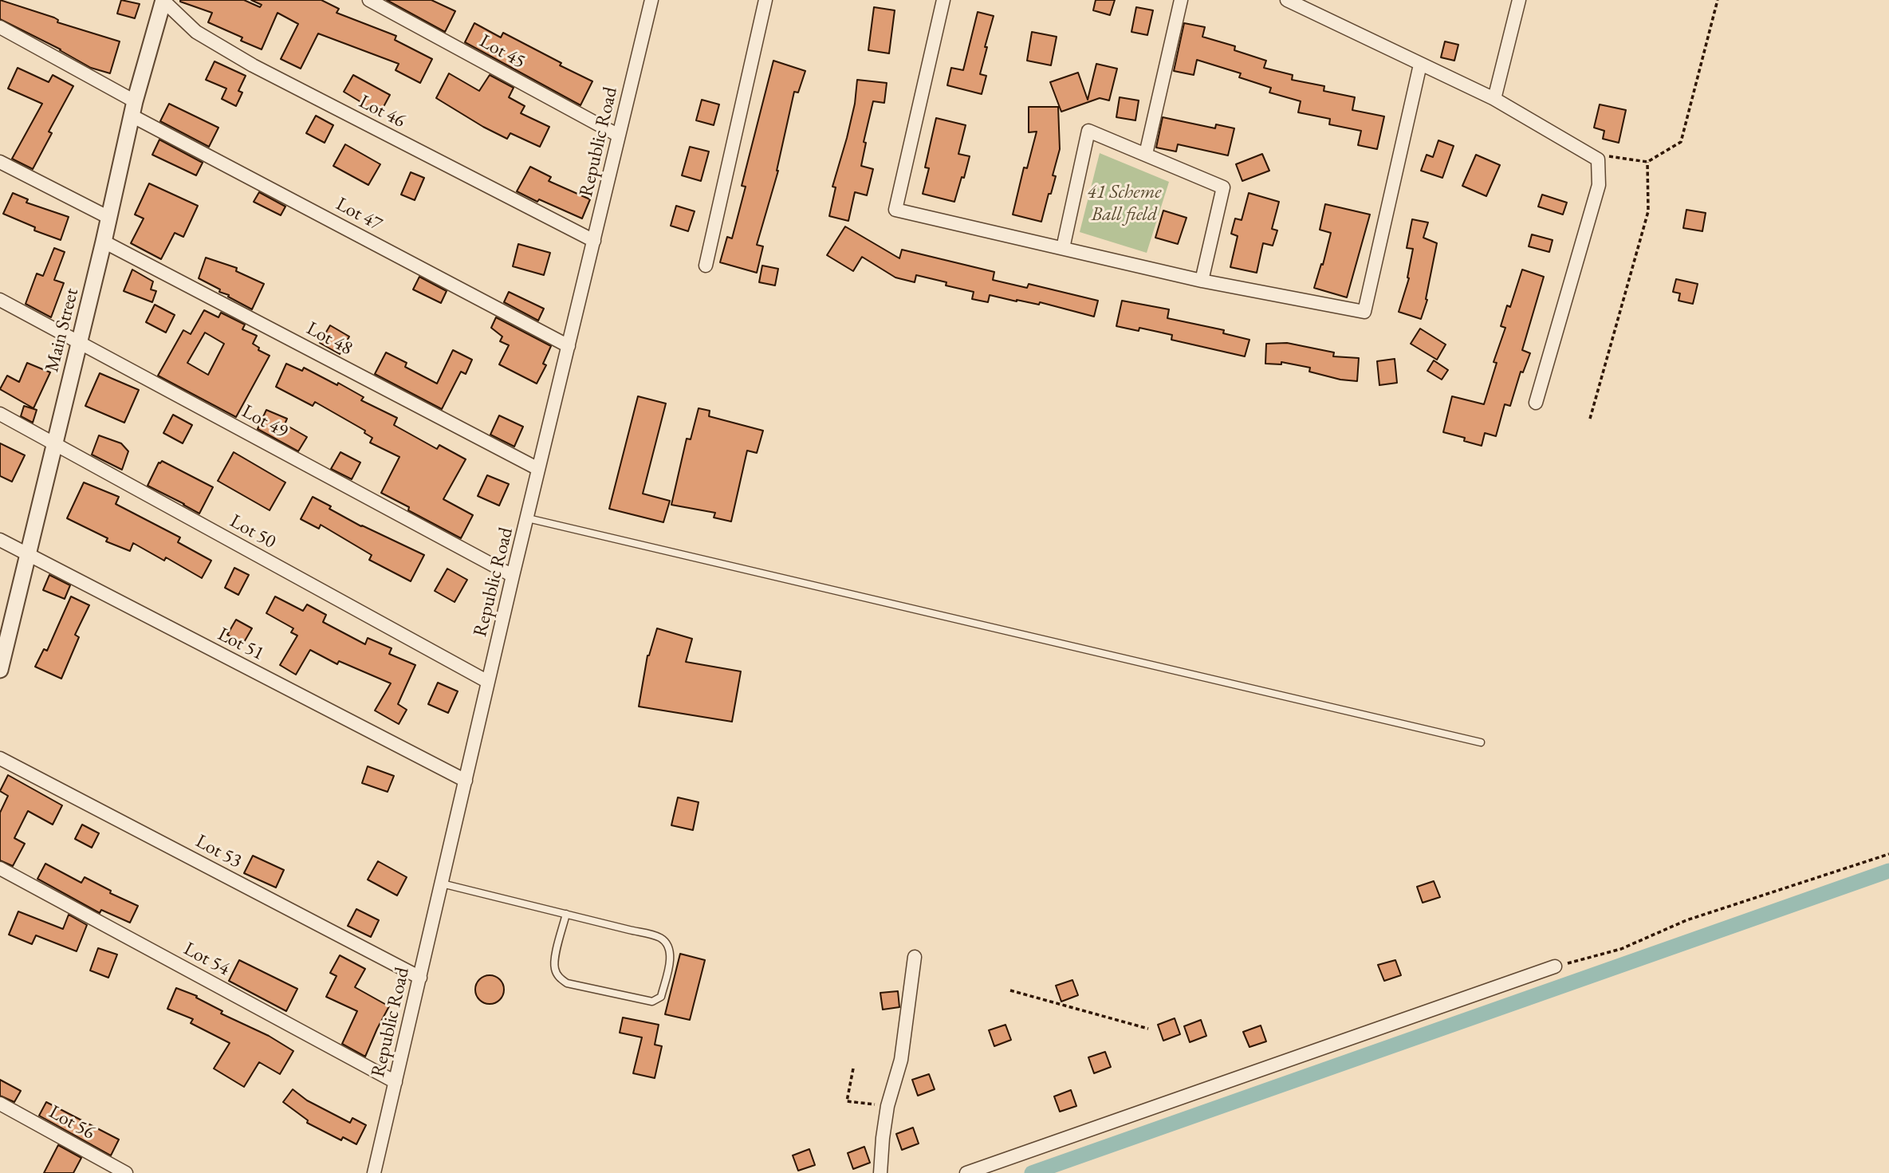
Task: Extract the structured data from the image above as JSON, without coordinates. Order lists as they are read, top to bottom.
{
  "streets": {
    "street": [
      "Lot 45",
      "Lot 46",
      "Republic Road",
      "Lot 47",
      "Main Street",
      "Lot 48",
      "Lot 49",
      "Lot 50",
      "Lot 51",
      "Lot 53",
      "Lot 54",
      "Lot 56"
    ]
  },
  "crossings": [
    ["Lot 45", "Republic Road"],
    ["Lot 46", "Republic Road"],
    ["Lot 46", "Main Street"],
    ["Republic Road", "Lot 47"],
    ["Republic Road", "Lot 48"],
    ["Republic Road", "Lot 49"],
    ["Republic Road", "Lot 50"],
    ["Republic Road", "Lot 51"],
    ["Republic Road", "Lot 53"],
    ["Republic Road", "Lot 54"],
    ["Lot 47", "Main Street"],
    ["Main Street", "Lot 48"],
    ["Main Street", "Lot 49"],
    ["Main Street", "Lot 50"],
    ["Main Street", "Lot 51"]
  ],
  "parks": ["41 Scheme Ball field"]
}
